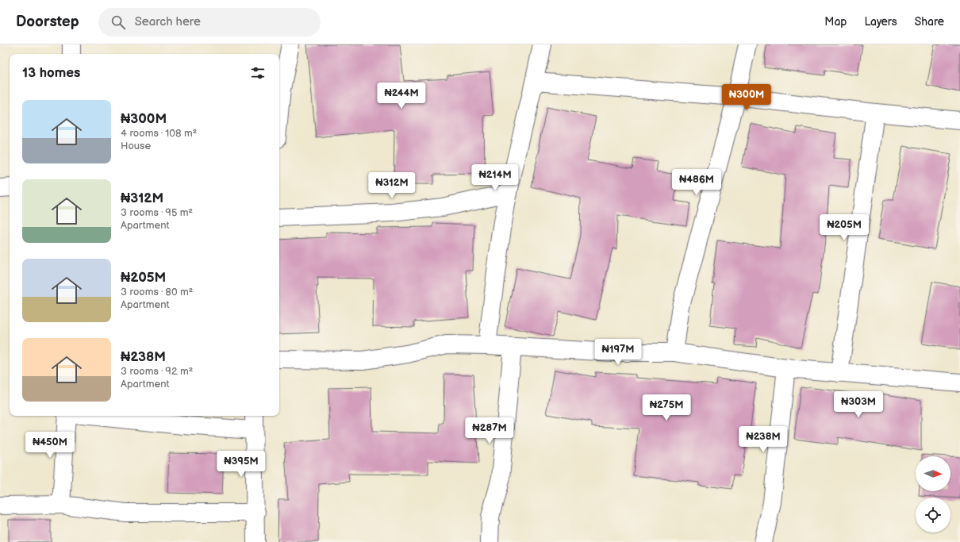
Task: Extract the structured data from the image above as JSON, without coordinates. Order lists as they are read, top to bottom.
{
  "north": "right",
  "page": {
    "header": "Doorstep",
    "search": "Search here",
    "nav": ["Map", "Layers", "Share"],
    "heading": "13 homes",
    "price": [
      "₦244M",
      "₦300M",
      "₦214M",
      "₦486M",
      "₦312M",
      "₦205M",
      "₦197M",
      "₦303M",
      "₦275M",
      "₦287M",
      "₦238M",
      "₦450M",
      "₦395M"
    ],
    "list": [
      {
        "name": "₦300M",
        "note": "4 rooms · 108 m² · House"
      },
      {
        "name": "₦312M",
        "note": "3 rooms · 95 m² · Apartment"
      },
      {
        "name": "₦205M",
        "note": "3 rooms · 80 m² · Apartment"
      },
      {
        "name": "₦238M",
        "note": "3 rooms · 92 m² · Apartment"
      }
    ]
  }
}
